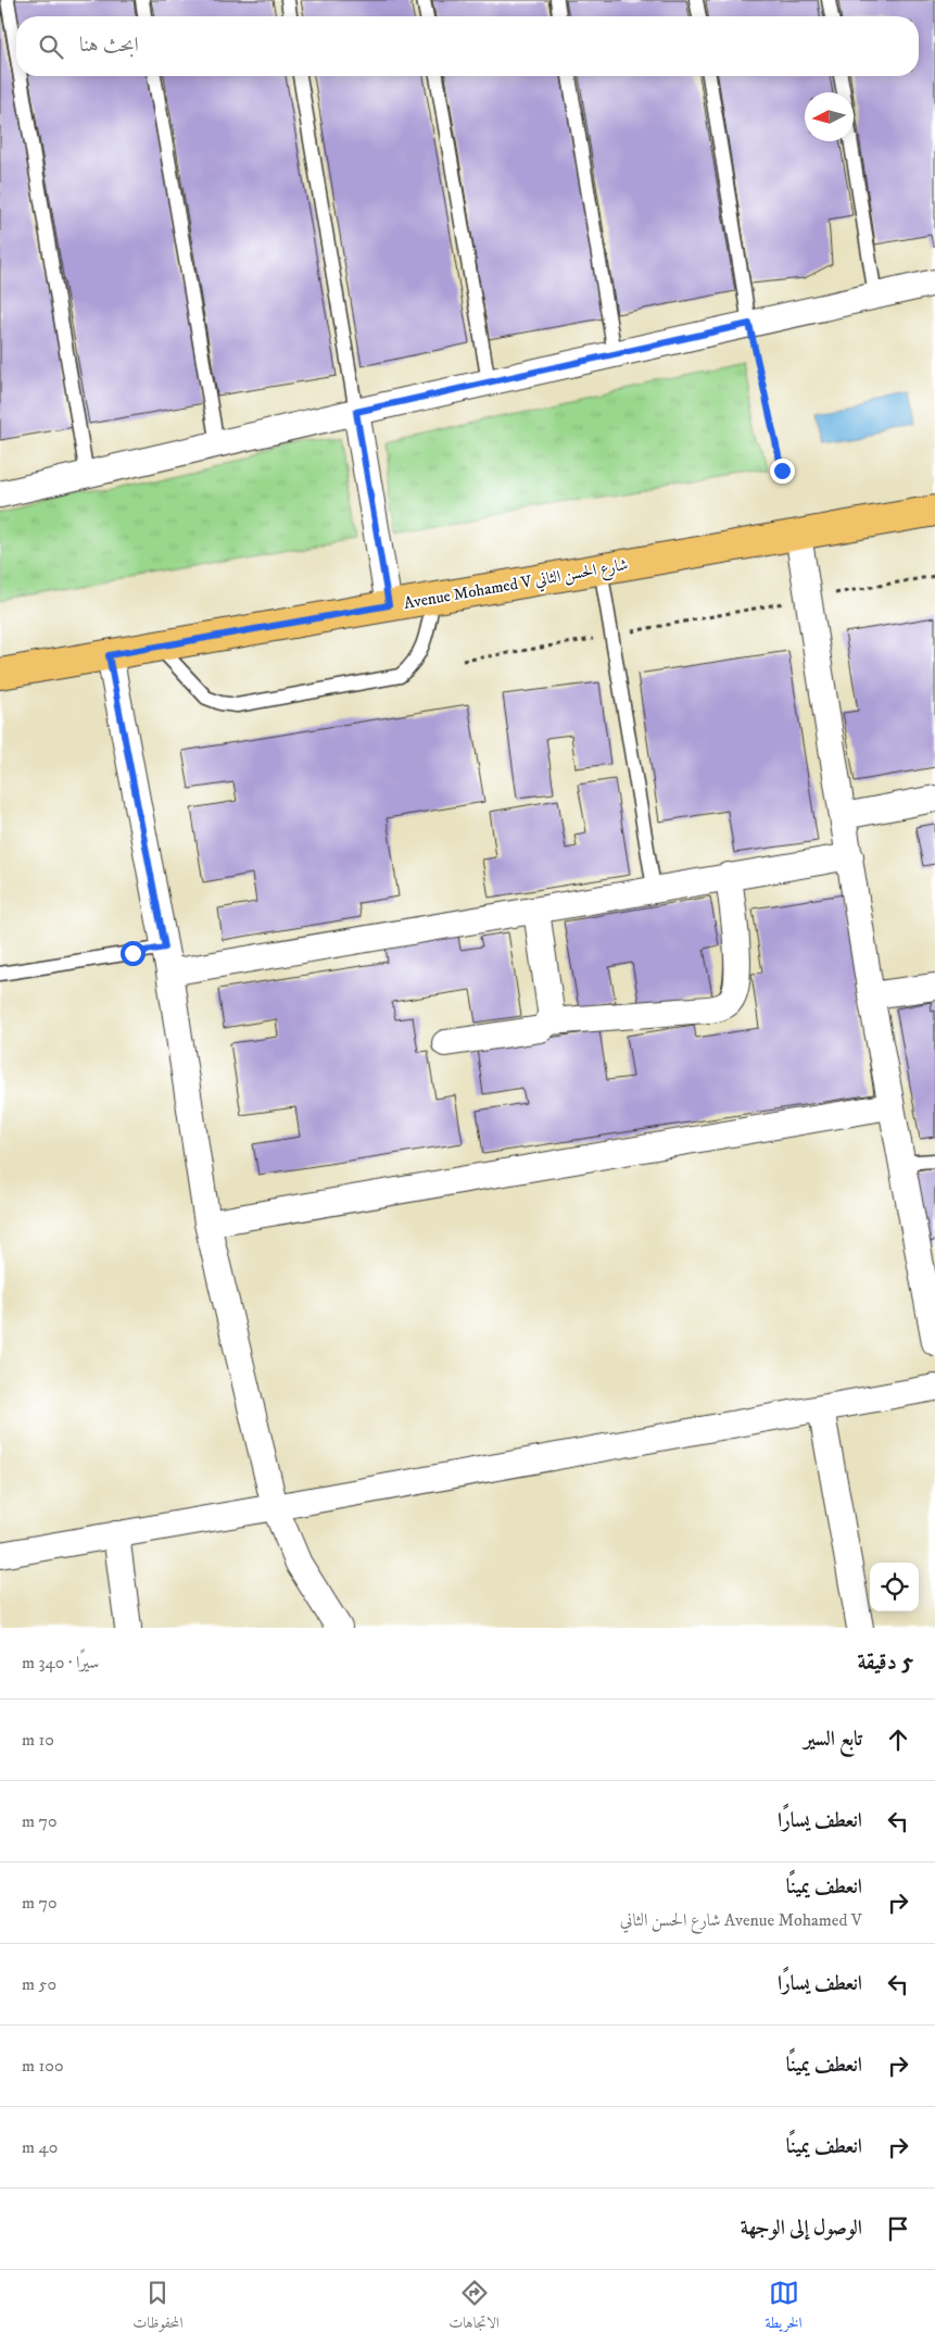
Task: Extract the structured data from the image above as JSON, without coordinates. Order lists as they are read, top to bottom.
{
  "streets": {
    "main road": ["Avenue Mohamed V شارع الحسن الثاني"]
  },
  "north": "left",
  "page": {
    "search": "ابحث هنا",
    "heading": ["5 دقيقة", "سيرًا · 340 m"],
    "list": [
      ["تابع السير", "10 m"],
      ["انعطف يسارًا", "70 m"],
      ["انعطف يمينًا", "Avenue Mohamed V شارع الحسن الثاني", "70 m"],
      ["انعطف يسارًا", "50 m"],
      ["انعطف يمينًا", "100 m"],
      ["انعطف يمينًا", "40 m"],
      "الوصول إلى الوجهة"
    ],
    "nav": ["الخريطة", "الاتجاهات", "المحفوظات"]
  }
}
